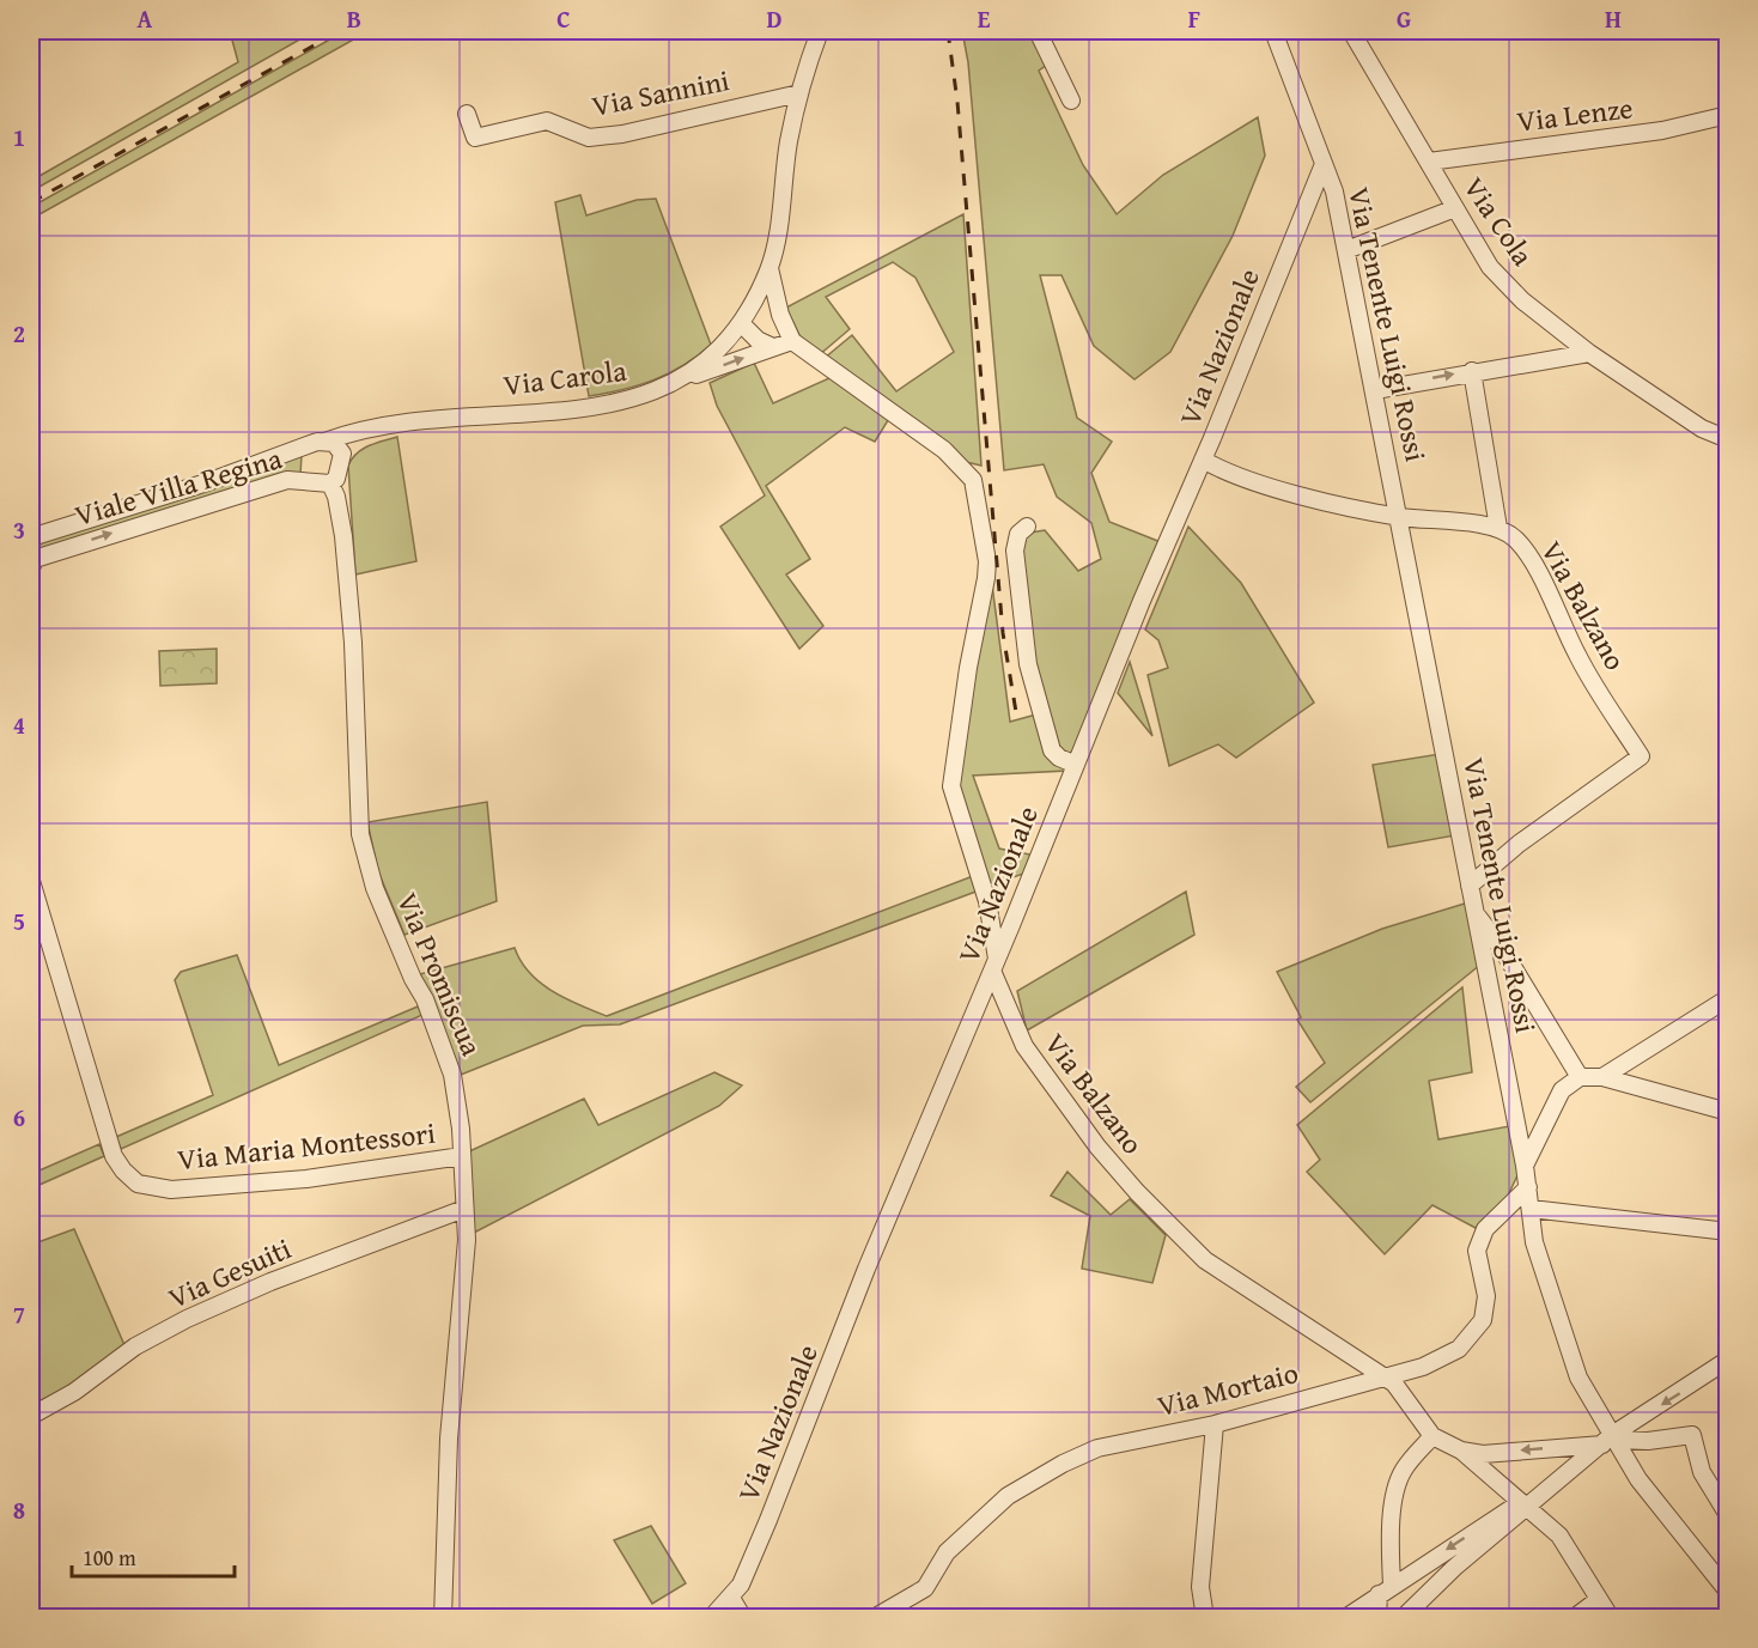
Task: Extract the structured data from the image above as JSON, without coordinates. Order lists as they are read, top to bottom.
{
  "streets": {
    "street": [
      "Via Sannini",
      "Via Lenze",
      "Via Cola",
      "Via Tenente Luigi Rossi",
      "Via Nazionale",
      "Via Carola",
      "Viale Villa Regina",
      "Via Balzano",
      "Via Promiscua",
      "Via Maria Montessori",
      "Via Gesuiti",
      "Via Mortaio"
    ]
  },
  "crossings": [
    ["Via Sannini", "Via Carola"],
    ["Via Lenze", "Via Cola"],
    ["Via Tenente Luigi Rossi", "Via Nazionale"],
    ["Via Tenente Luigi Rossi", "Via Balzano"],
    ["Via Tenente Luigi Rossi", "Via Mortaio"],
    ["Via Nazionale", "Via Balzano"],
    ["Via Carola", "Viale Villa Regina"],
    ["Via Carola", "Via Promiscua"],
    ["Viale Villa Regina", "Via Promiscua"],
    ["Via Balzano", "Via Mortaio"],
    ["Via Promiscua", "Via Maria Montessori"],
    ["Via Promiscua", "Via Gesuiti"]
  ],
  "one_way": ["Viale Villa Regina"],
  "scale_bar": "100 m",
  "grid": {
    "columns": [
      "A",
      "B",
      "C",
      "D",
      "E",
      "F",
      "G",
      "H"
    ],
    "rows": [
      "1",
      "2",
      "3",
      "4",
      "5",
      "6",
      "7",
      "8"
    ]
  }
}
